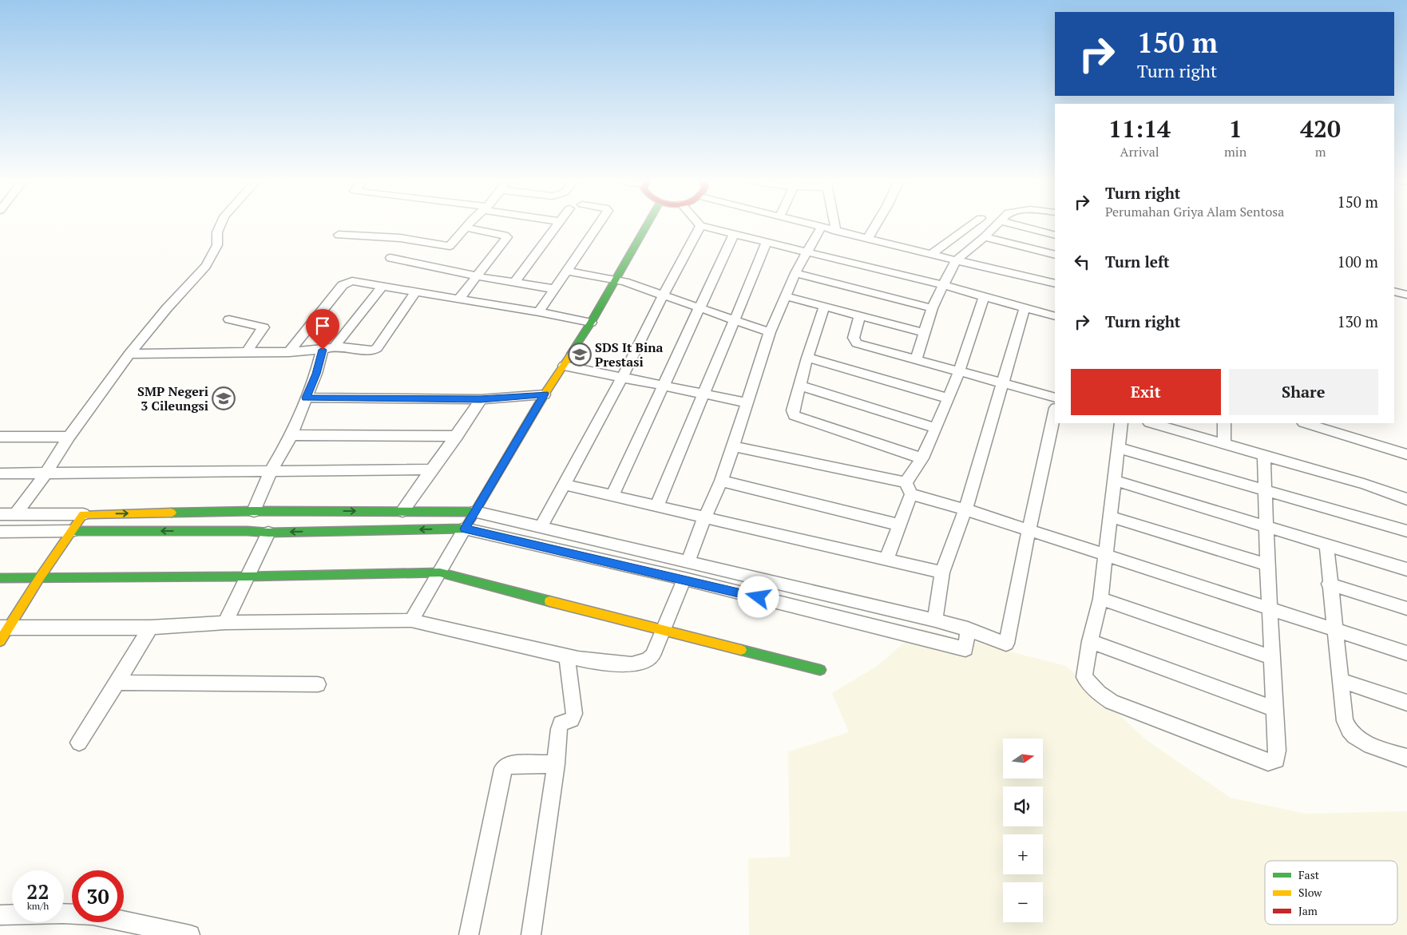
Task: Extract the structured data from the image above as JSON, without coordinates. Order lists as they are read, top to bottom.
{
  "places": {
    "school or university": ["SDS It Bina Prestasi", "SMP Negeri 3 Cileungsi"]
  },
  "legend": ["Fast", "Slow", "Jam"],
  "north": "right",
  "page": {
    "turn": ["150 m", "Turn right"],
    "eta": [
      "11:14",
      "Arrival",
      "1",
      "min",
      "420",
      "m"
    ],
    "list": [
      {
        "name": "Turn right",
        "note": "Perumahan Griya Alam Sentosa",
        "value": "150 m"
      },
      {
        "name": "Turn left",
        "value": "100 m"
      },
      {
        "name": "Turn right",
        "value": "130 m"
      }
    ],
    "buttons": ["Exit", "Share"],
    "map_buttons": ["+", "−"],
    "speed": "22 km/h",
    "limit": "30"
  }
}
